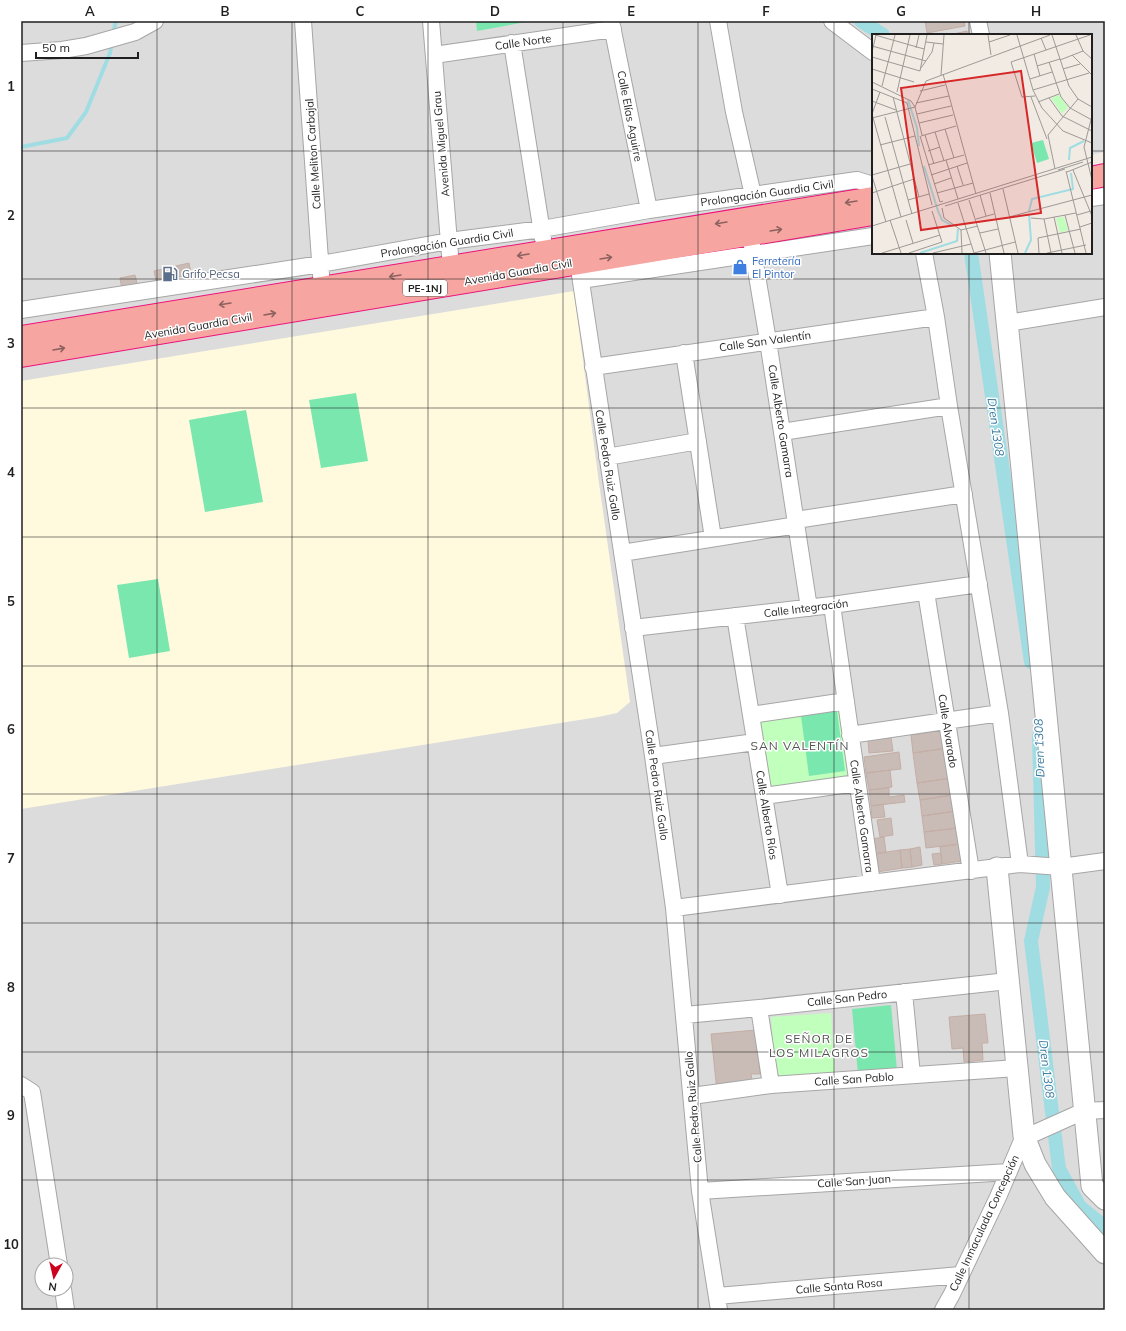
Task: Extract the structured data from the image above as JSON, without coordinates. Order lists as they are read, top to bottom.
{
  "streets": {
    "highway": ["Avenida Guardia Civil", "PE-1NJ"],
    "street": [
      "Calle Norte",
      "Calle Elías Aguirre",
      "Avenida Miguel Grau",
      "Calle Meliton Carbajal",
      "Prolongación Guardia Civil",
      "Calle San Valentín",
      "Calle Alberto Gamarra",
      "Calle Pedro Ruiz Gallo",
      "Calle Integración",
      "Calle Alvarado",
      "Calle Alberto Ríos",
      "Calle San Pedro",
      "Calle San Pablo",
      "Calle San Juan",
      "Calle Inmaculada Concepción",
      "Calle Santa Rosa"
    ]
  },
  "crossings": [
    ["Calle Norte", "Calle Elías Aguirre"],
    ["Calle Norte", "Avenida Miguel Grau"],
    ["Calle Elías Aguirre", "Prolongación Guardia Civil"],
    ["Avenida Miguel Grau", "Prolongación Guardia Civil"],
    ["Avenida Miguel Grau", "Avenida Guardia Civil"],
    ["Calle Meliton Carbajal", "Prolongación Guardia Civil"],
    ["Calle Meliton Carbajal", "Avenida Guardia Civil"],
    ["Avenida Guardia Civil", "Calle Alberto Gamarra"],
    ["Avenida Guardia Civil", "Calle Pedro Ruiz Gallo"],
    ["Calle San Valentín", "Calle Alberto Gamarra"],
    ["Calle San Valentín", "Calle Pedro Ruiz Gallo"],
    ["Calle Alberto Gamarra", "Calle Integración"],
    ["Calle Pedro Ruiz Gallo", "Calle Integración"],
    ["Calle Pedro Ruiz Gallo", "Calle San Pedro"],
    ["Calle Pedro Ruiz Gallo", "Calle San Pablo"],
    ["Calle Pedro Ruiz Gallo", "Calle San Juan"],
    ["Calle Pedro Ruiz Gallo", "Calle Santa Rosa"],
    ["Calle Integración", "Calle Alvarado"],
    ["Calle Integración", "Calle Alberto Ríos"],
    ["Calle San Juan", "Calle Inmaculada Concepción"],
    ["Calle Inmaculada Concepción", "Calle Santa Rosa"]
  ],
  "districts": ["SAN VALENTÍN", "SEÑOR DE LOS MILAGROS"],
  "water": ["Dren 1308"],
  "places": {
    "shop": ["Ferretería El Pintor"],
    "fuel station": ["Grifo Pecsa"]
  },
  "scale_bar": "50 m",
  "north": "bottom",
  "grid": {
    "columns": [
      "A",
      "B",
      "C",
      "D",
      "E",
      "F",
      "G",
      "H"
    ],
    "rows": [
      "1",
      "2",
      "3",
      "4",
      "5",
      "6",
      "7",
      "8",
      "9",
      "10"
    ]
  }
}
